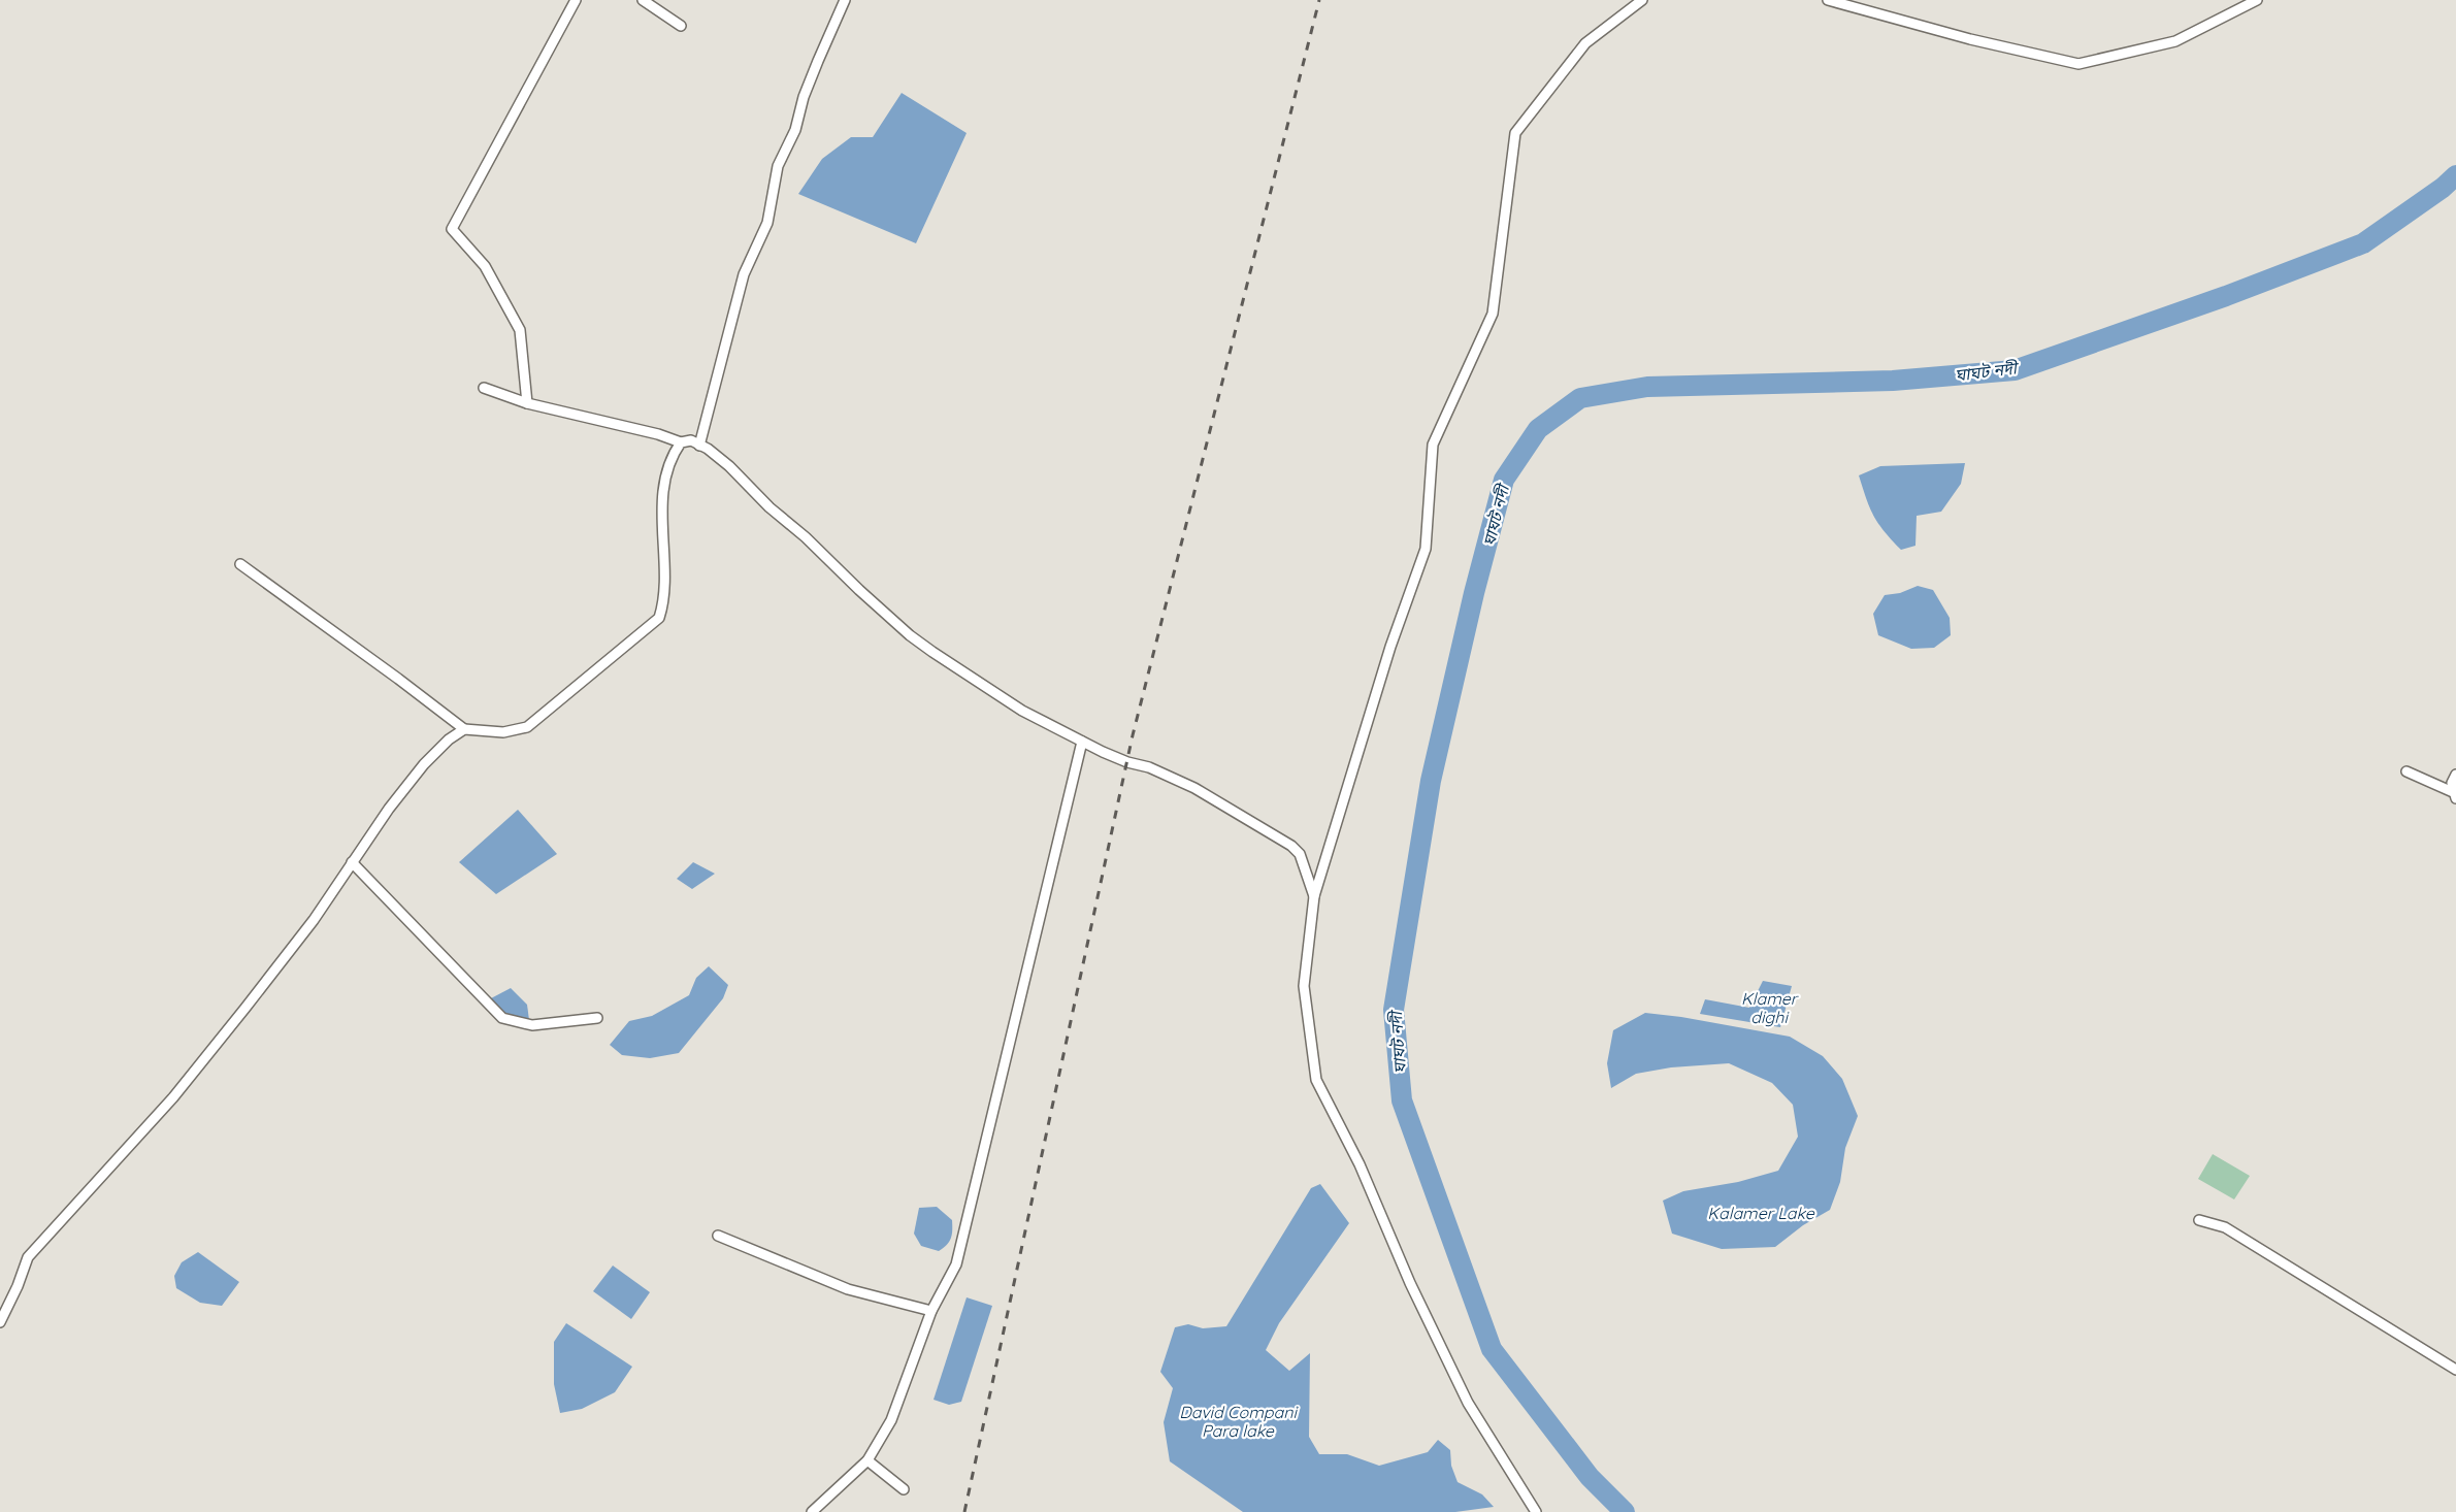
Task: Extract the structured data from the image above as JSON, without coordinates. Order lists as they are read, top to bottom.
{
  "water": [
    "ঘাঘট নদী",
    "Klamer dighi",
    "Kalamer Lake",
    "David Compani Para lake"
  ]
}
